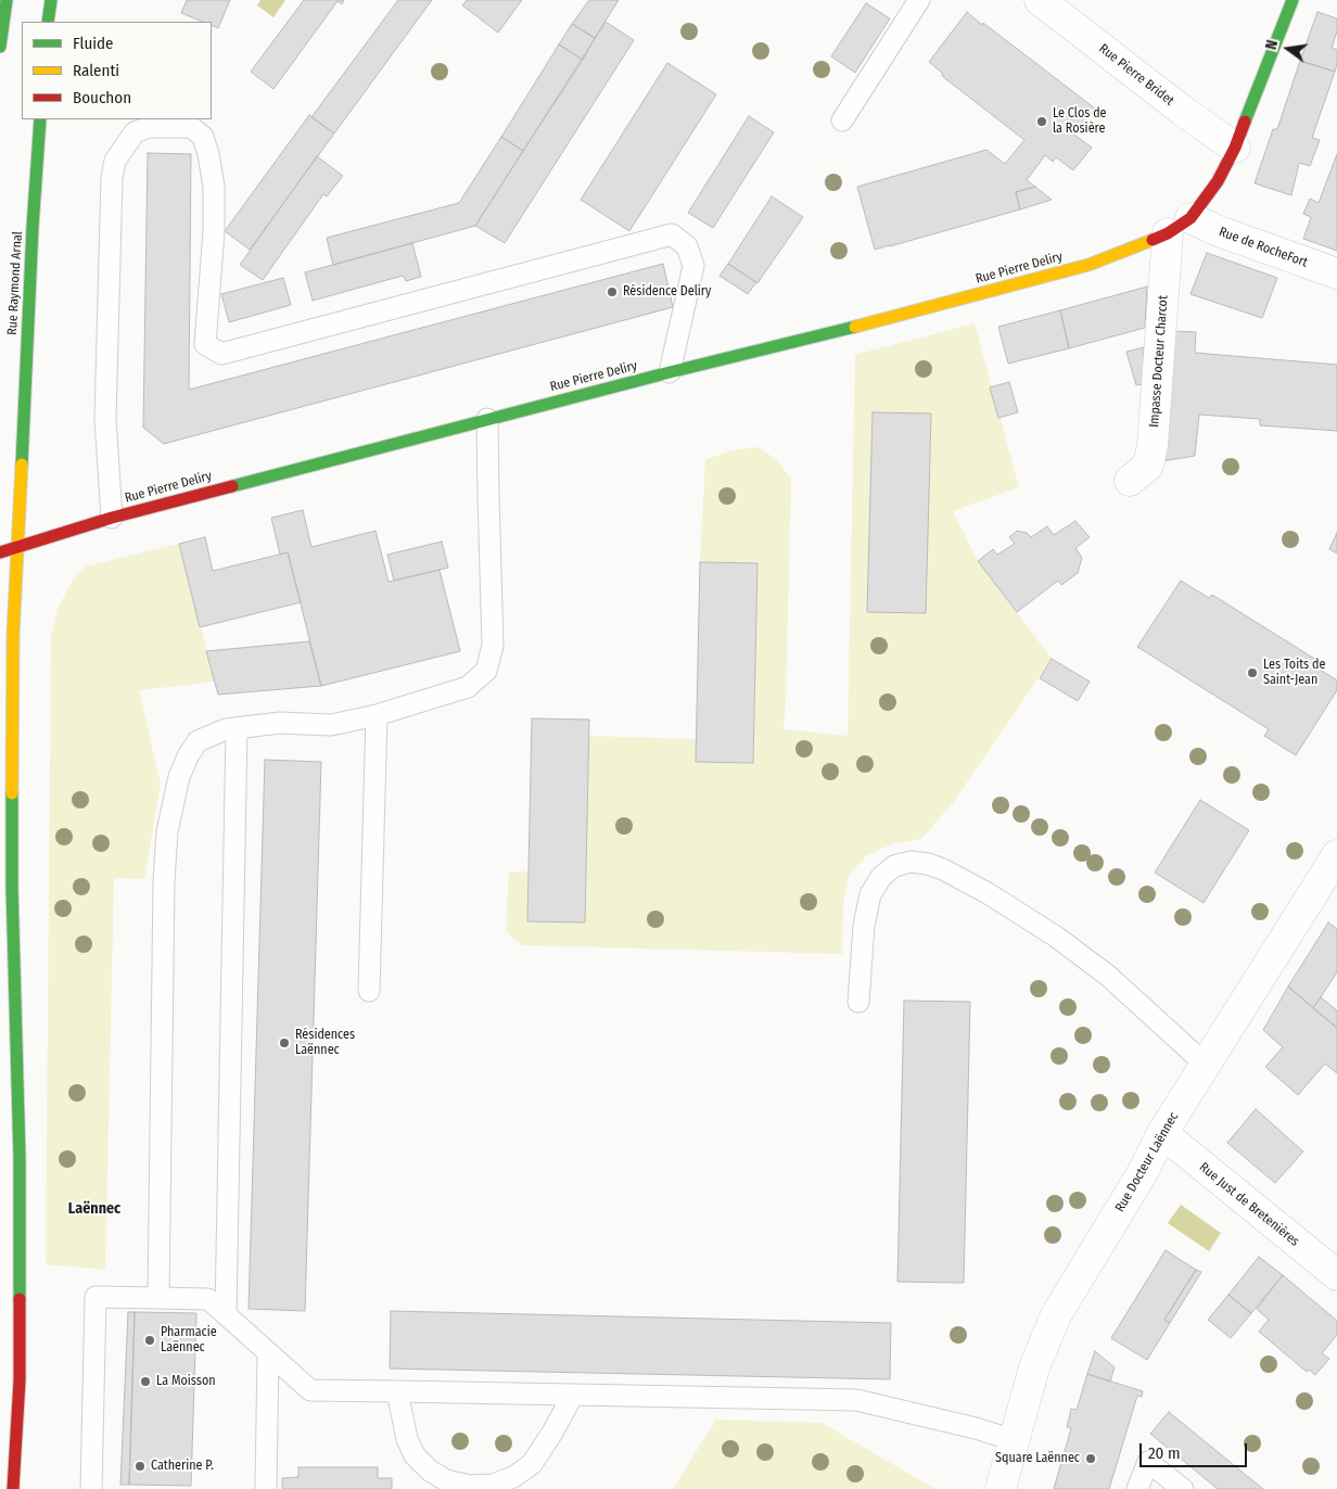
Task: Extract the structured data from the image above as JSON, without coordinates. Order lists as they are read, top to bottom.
{
  "streets": {
    "street": [
      "Rue Pierre Bridet",
      "Rue de RocheFort",
      "Rue Pierre Deliry",
      "Rue Raymond Arnal",
      "Impasse Docteur Charcot",
      "Rue Docteur Laënnec",
      "Rue Just de Bretenières"
    ]
  },
  "crossings": [
    ["Rue de RocheFort", "Rue Pierre Deliry"],
    ["Rue de RocheFort", "Impasse Docteur Charcot"],
    ["Rue Pierre Deliry", "Rue Raymond Arnal"],
    ["Rue Pierre Deliry", "Impasse Docteur Charcot"],
    ["Rue Docteur Laënnec", "Rue Just de Bretenières"]
  ],
  "districts": ["Laënnec"],
  "places": [
    "Le Clos de la Rosière",
    "Résidence Deliry",
    "Les Toits de Saint-Jean",
    "Résidences Laënnec",
    "Pharmacie Laënnec",
    "La Moisson",
    "Square Laënnec",
    "Catherine P."
  ],
  "legend": ["Fluide", "Ralenti", "Bouchon"],
  "scale_bar": "20 m",
  "north": "left"
}
